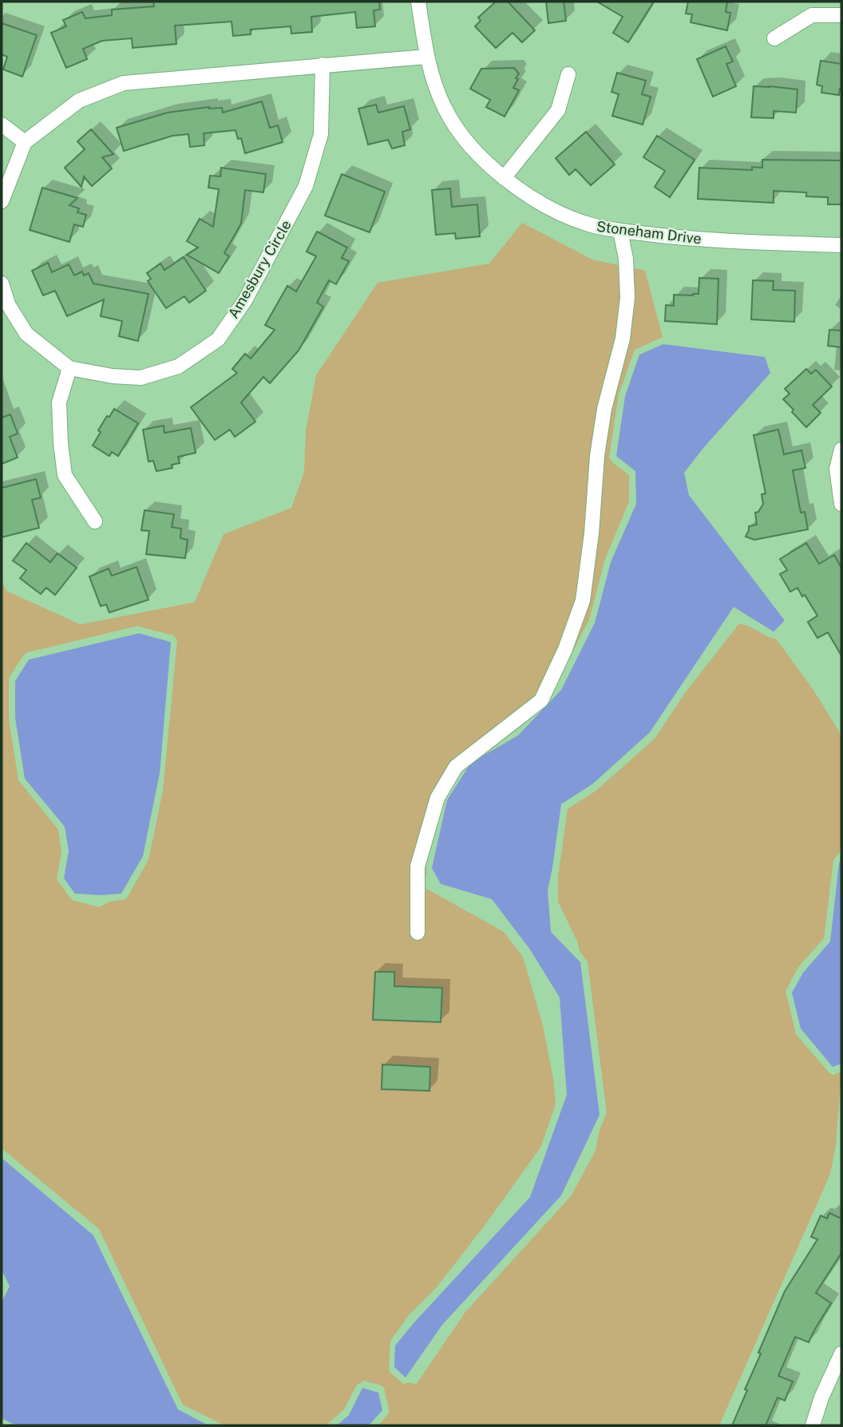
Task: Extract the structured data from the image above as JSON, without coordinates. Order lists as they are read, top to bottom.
{
  "streets": {
    "street": ["Stoneham Drive", "Amesbury Circle"]
  }
}
